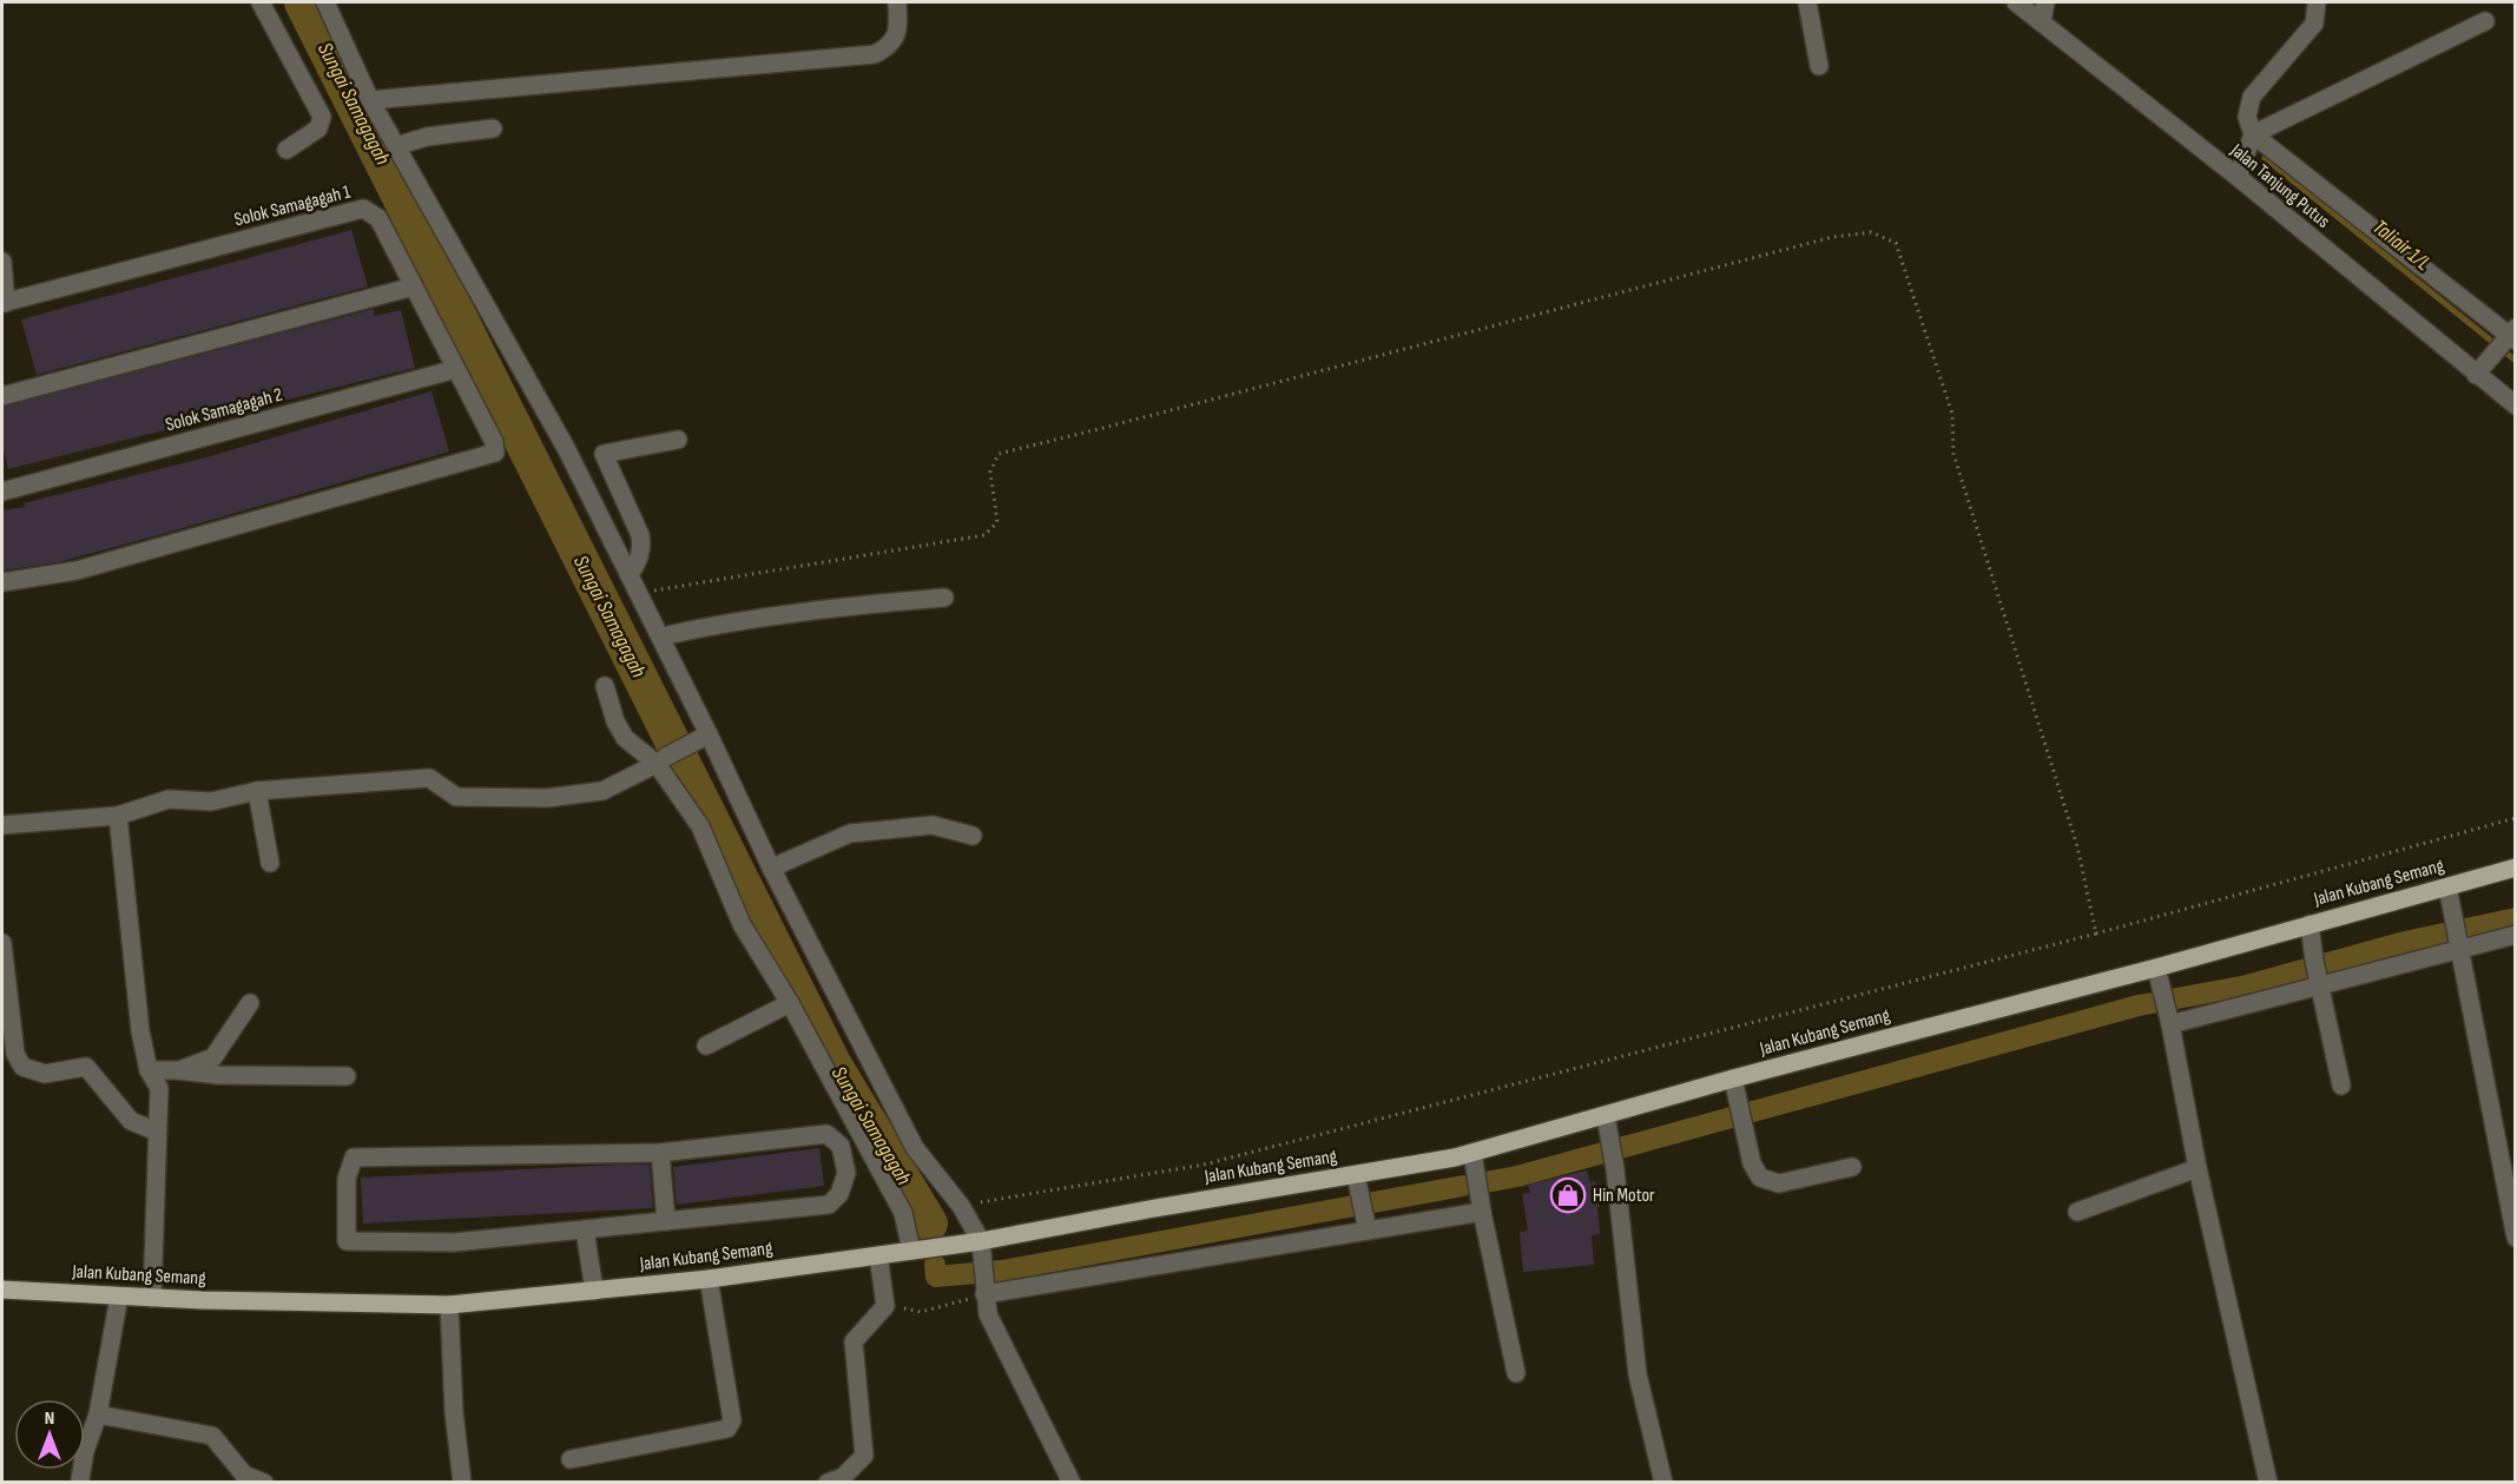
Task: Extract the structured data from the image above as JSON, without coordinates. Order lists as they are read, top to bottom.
{
  "streets": {
    "main road": ["Jalan Kubang Semang"],
    "street": ["Jalan Tanjung Putus", "Solok Samagagah 1", "Solok Samagagah 2"]
  },
  "crossings": [
    ["Solok Samagagah 1", "Solok Samagagah 2"]
  ],
  "water": ["Sungai Samagagah", "Taliair 1/L"],
  "places": {
    "shop": ["Hin Motor"]
  },
  "north": "top"
}
